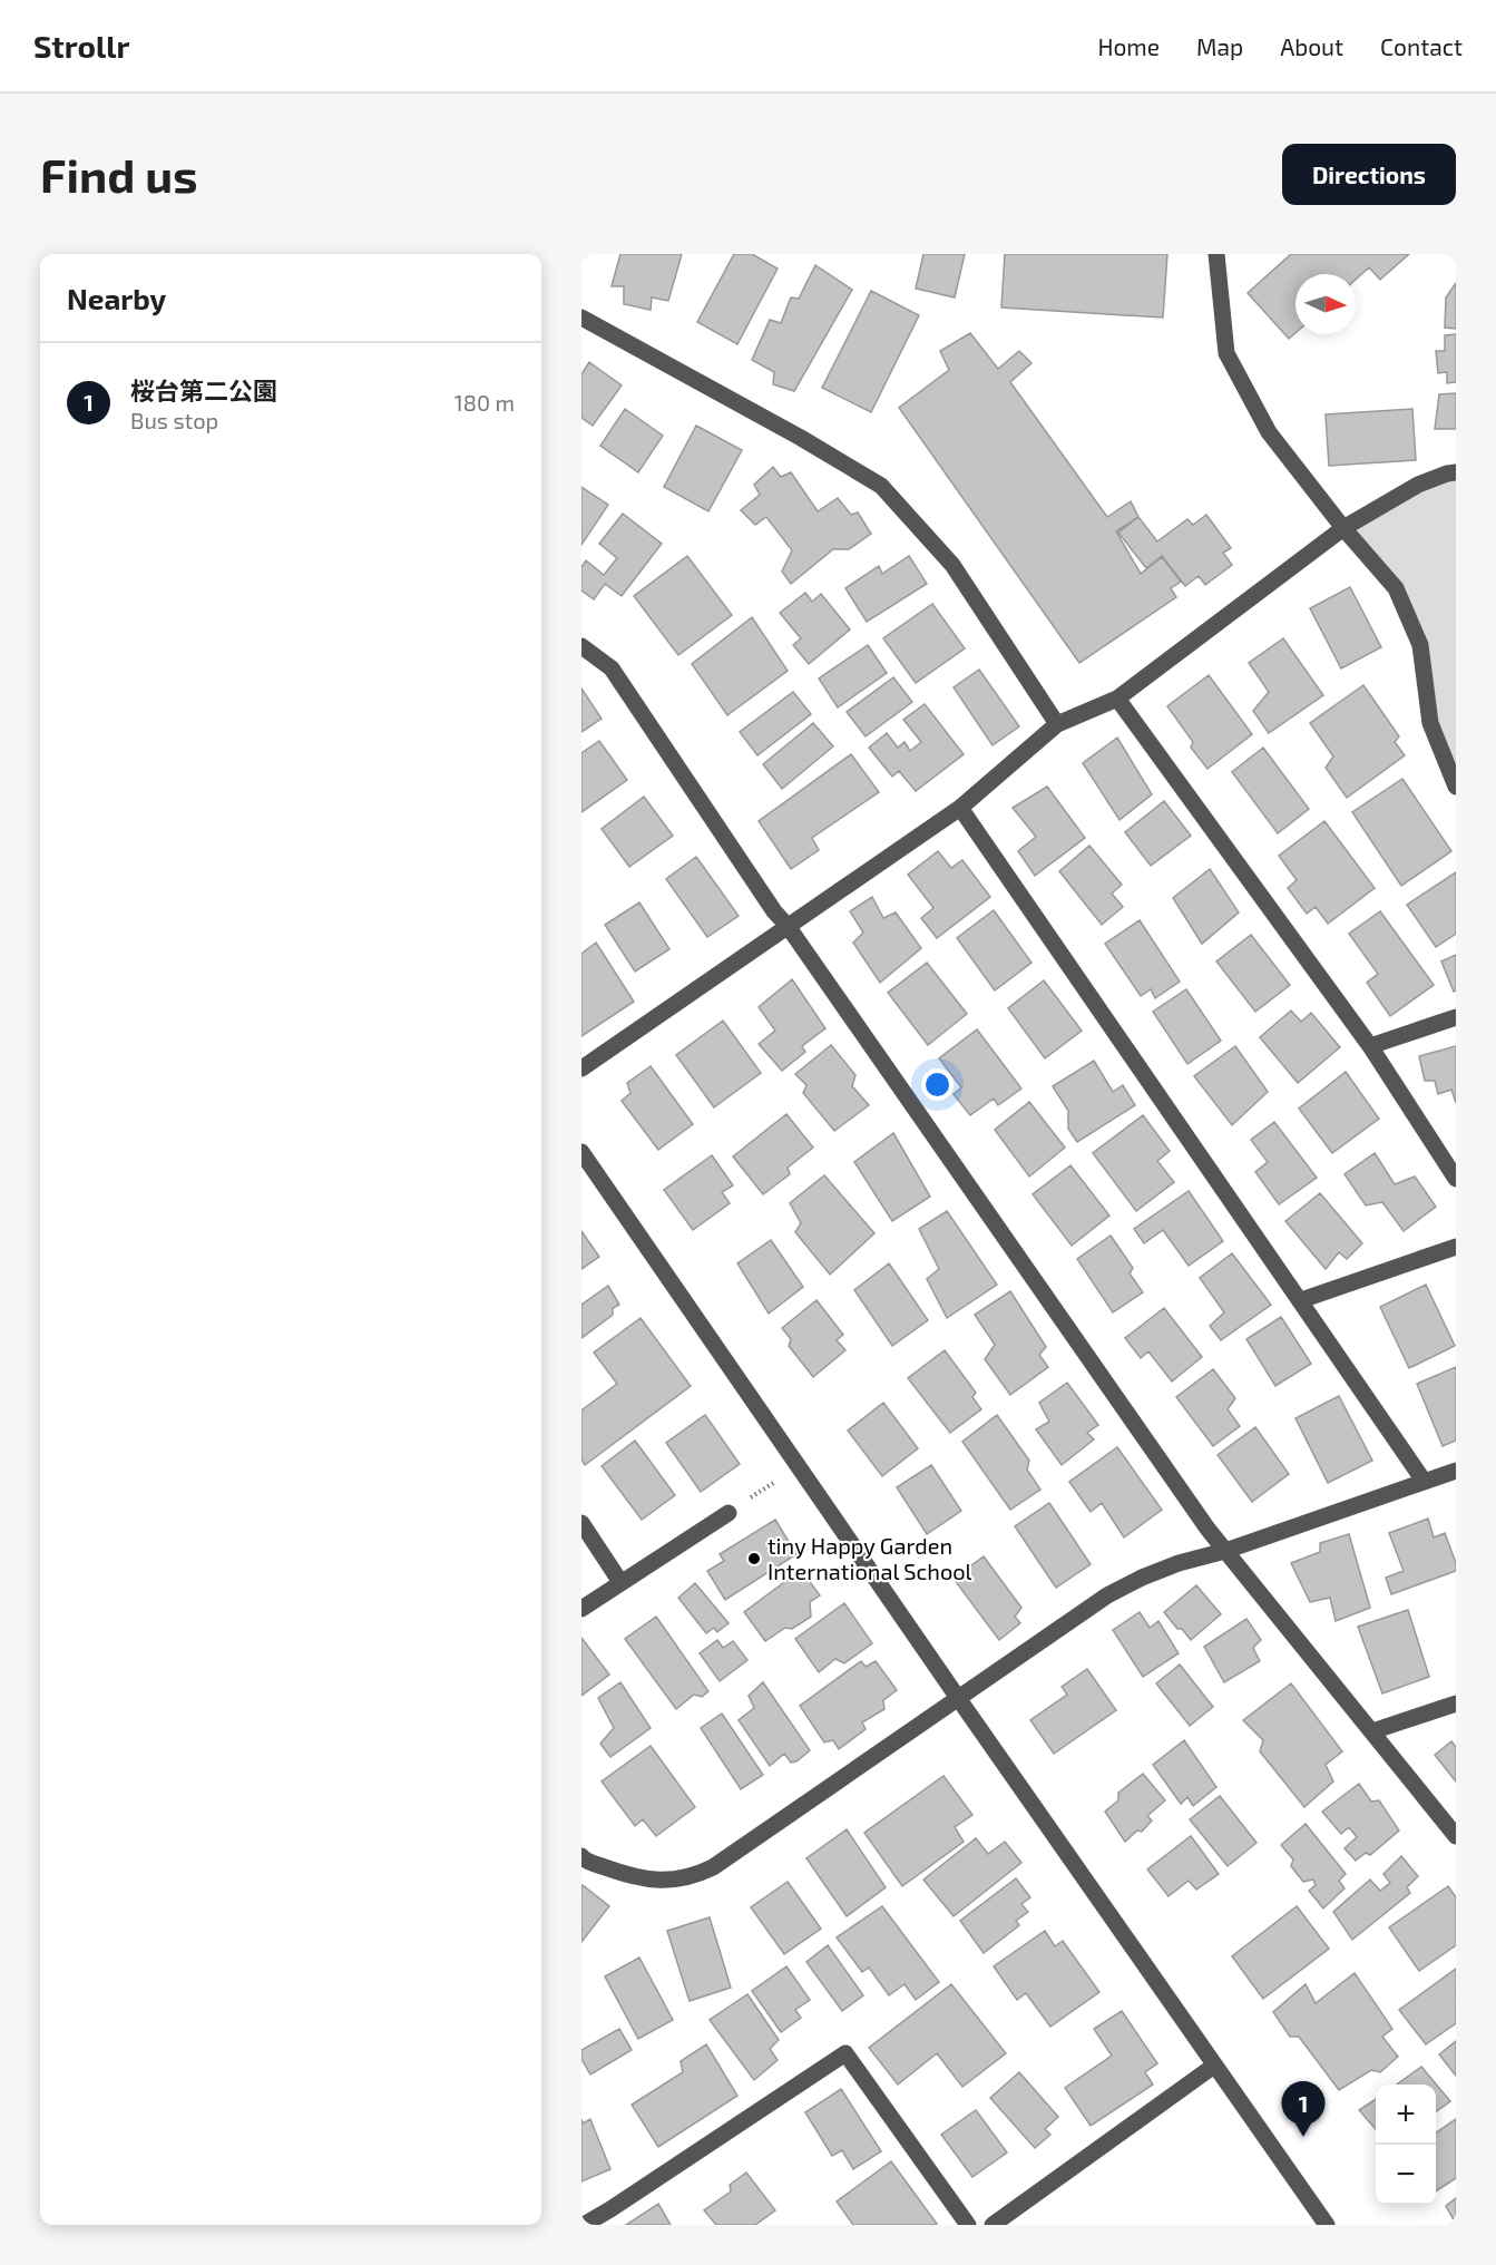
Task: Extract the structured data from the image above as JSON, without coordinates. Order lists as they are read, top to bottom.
{
  "places": ["tiny Happy Garden International School"],
  "north": "right",
  "page": {
    "header": "Strollr",
    "nav": [
      "Home",
      "Map",
      "About",
      "Contact"
    ],
    "buttons": "Directions",
    "title": "Find us",
    "heading": "Nearby",
    "list": [
      {
        "mark": "1",
        "name": "桜台第二公園",
        "note": "Bus stop",
        "value": "180 m"
      }
    ],
    "pins": "1",
    "map_buttons": ["+", "−"]
  }
}
